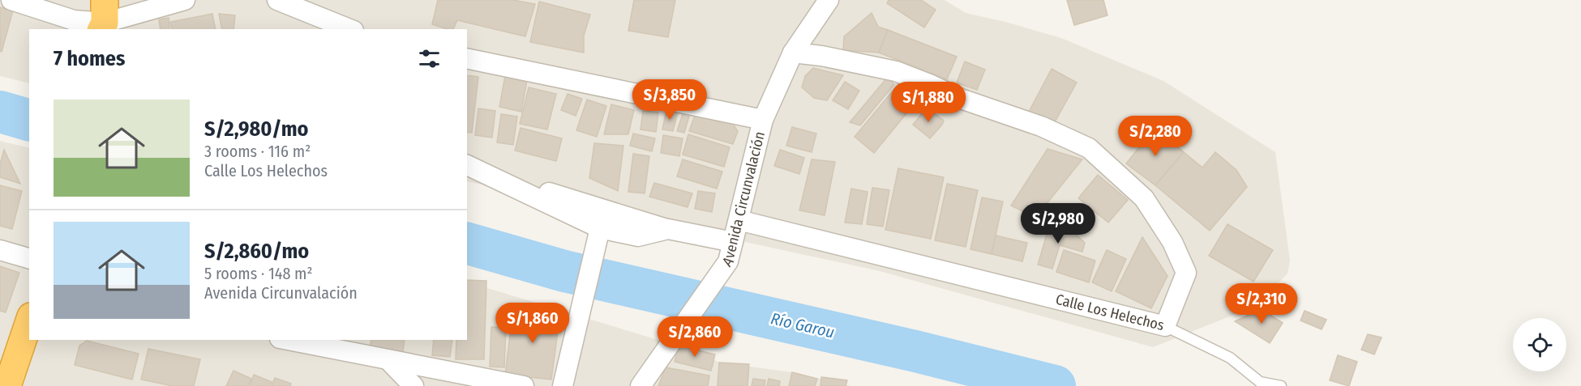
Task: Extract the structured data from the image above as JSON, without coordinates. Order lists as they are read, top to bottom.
{
  "streets": {
    "street": ["Avenida Circunvalación", "Calle Los Helechos"]
  },
  "crossings": [
    ["Avenida Circunvalación", "Calle Los Helechos"]
  ],
  "water": ["Río Garou"],
  "page": {
    "heading": "7 homes",
    "price": [
      "S/3,850",
      "S/1,880",
      "S/2,280",
      "S/2,980",
      "S/2,310",
      "S/1,860",
      "S/2,860"
    ],
    "list": [
      {
        "name": "S/2,980/mo",
        "note": "3 rooms · 116 m² · Calle Los Helechos"
      },
      {
        "name": "S/2,860/mo",
        "note": "5 rooms · 148 m² · Avenida Circunvalación"
      }
    ]
  }
}
